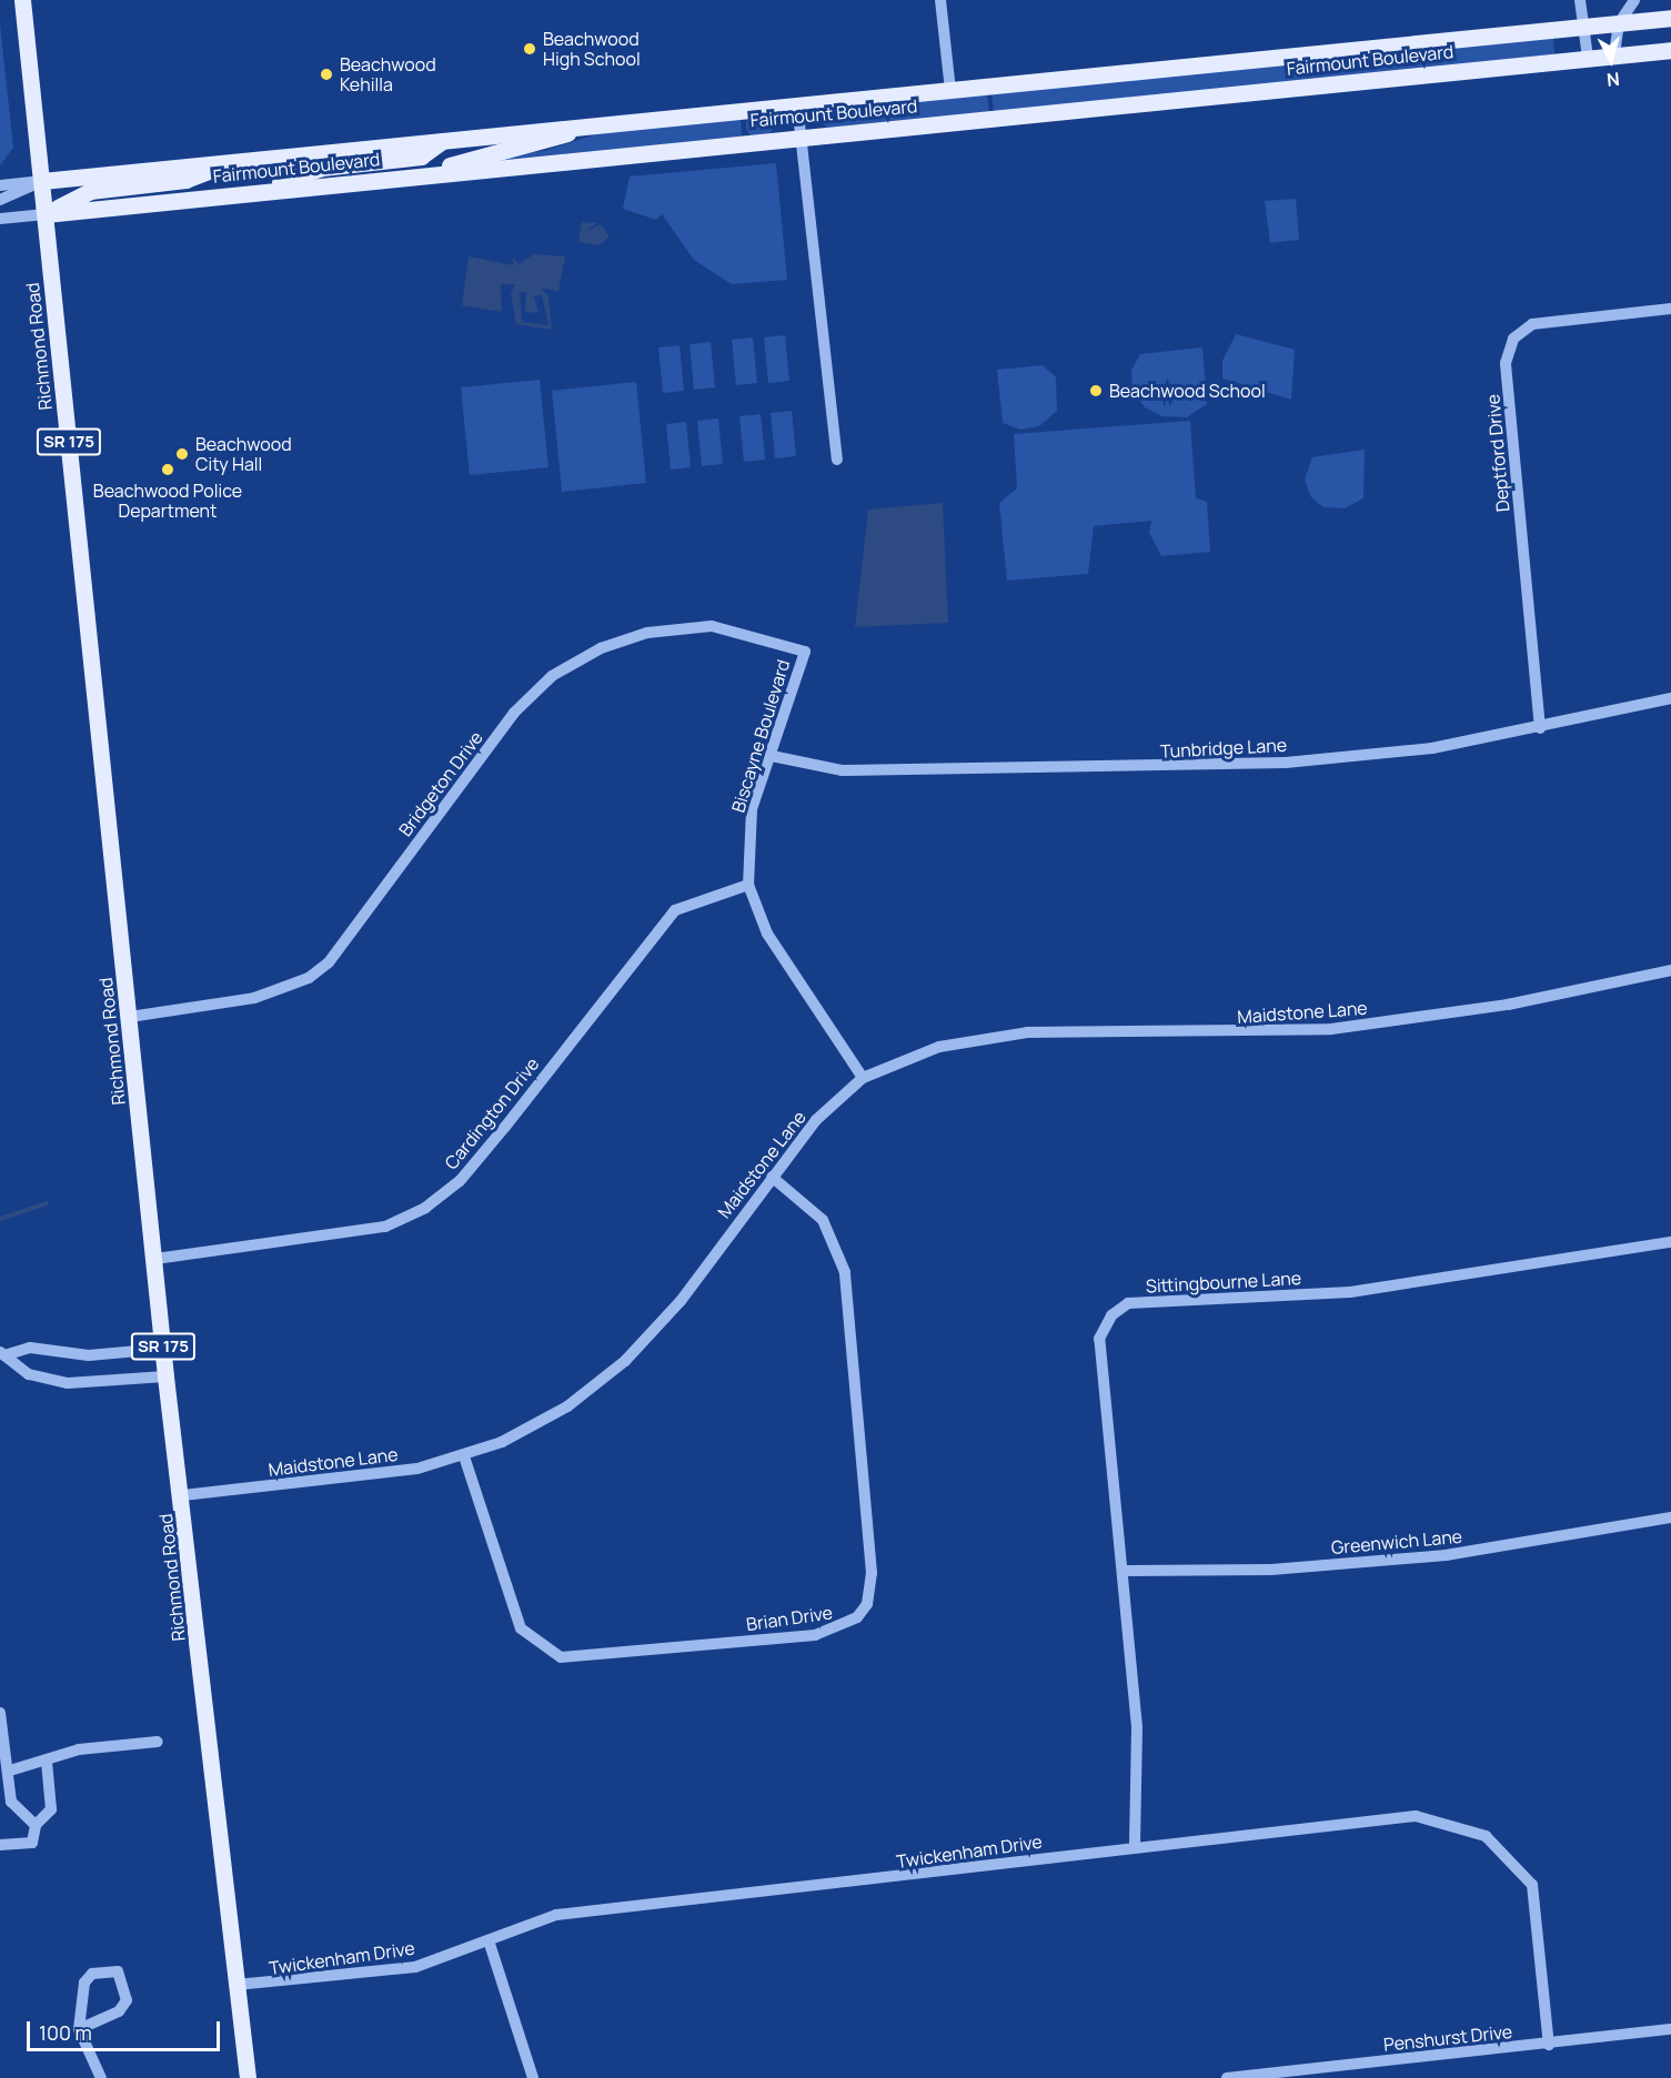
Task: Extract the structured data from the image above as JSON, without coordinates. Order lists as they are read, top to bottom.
{
  "streets": {
    "main road": ["Fairmount Boulevard", "Richmond Road", "SR 175"],
    "street": [
      "Deptford Drive",
      "Biscayne Boulevard",
      "Tunbridge Lane",
      "Bridgeton Drive",
      "Maidstone Lane",
      "Cardington Drive",
      "Sittingbourne Lane",
      "Greenwich Lane",
      "Brian Drive",
      "Twickenham Drive",
      "Penshurst Drive"
    ]
  },
  "crossings": [
    ["Fairmount Boulevard", "Richmond Road"],
    ["Richmond Road", "Bridgeton Drive"],
    ["Richmond Road", "Maidstone Lane"],
    ["Richmond Road", "Cardington Drive"],
    ["Richmond Road", "Twickenham Drive"],
    ["Deptford Drive", "Tunbridge Lane"],
    ["Biscayne Boulevard", "Tunbridge Lane"],
    ["Biscayne Boulevard", "Bridgeton Drive"],
    ["Biscayne Boulevard", "Maidstone Lane"],
    ["Biscayne Boulevard", "Cardington Drive"],
    ["Maidstone Lane", "Brian Drive"],
    ["Sittingbourne Lane", "Greenwich Lane"],
    ["Sittingbourne Lane", "Twickenham Drive"],
    ["Twickenham Drive", "Penshurst Drive"]
  ],
  "places": [
    "Beachwood High School",
    "Beachwood Kehilla",
    "Beachwood School",
    "Beachwood City Hall",
    "Beachwood Police Department"
  ],
  "scale_bar": "100 m",
  "north": "bottom"
}
